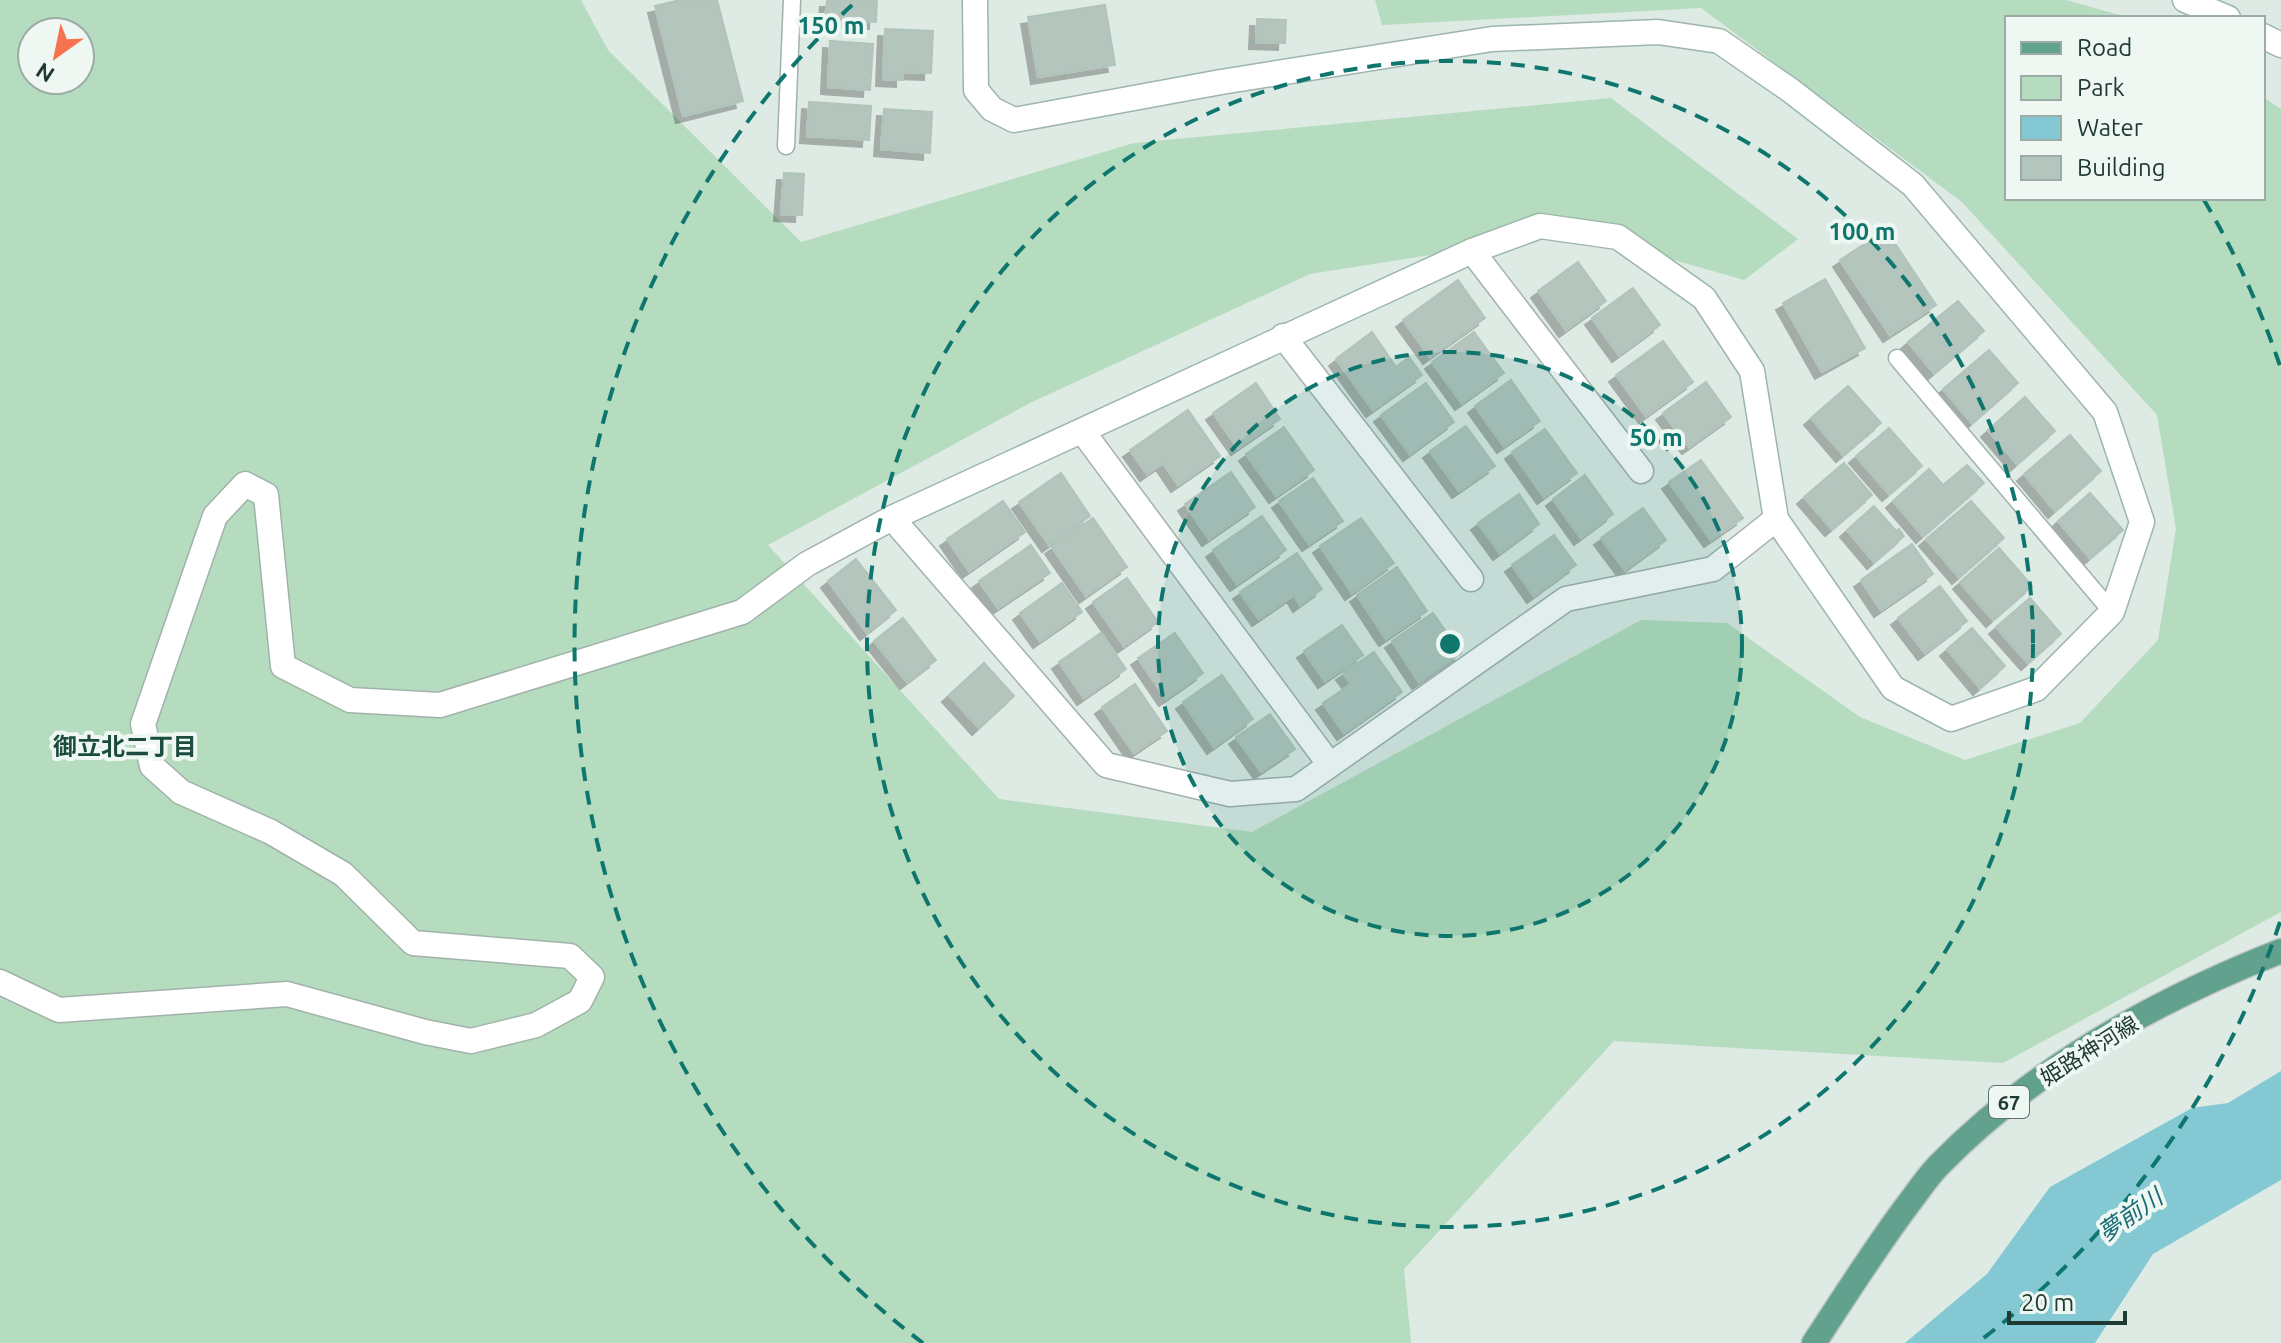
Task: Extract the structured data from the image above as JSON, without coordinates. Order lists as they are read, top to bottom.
{
  "streets": {
    "main road": ["姫路神河線", "67"]
  },
  "districts": ["御立北二丁目"],
  "water": ["夢前川"],
  "legend": [
    "Road",
    "Park",
    "Water",
    "Building"
  ],
  "scale_bar": "20 m",
  "north": "bottom left",
  "rings": ["150 m", "100 m", "50 m"]
}
